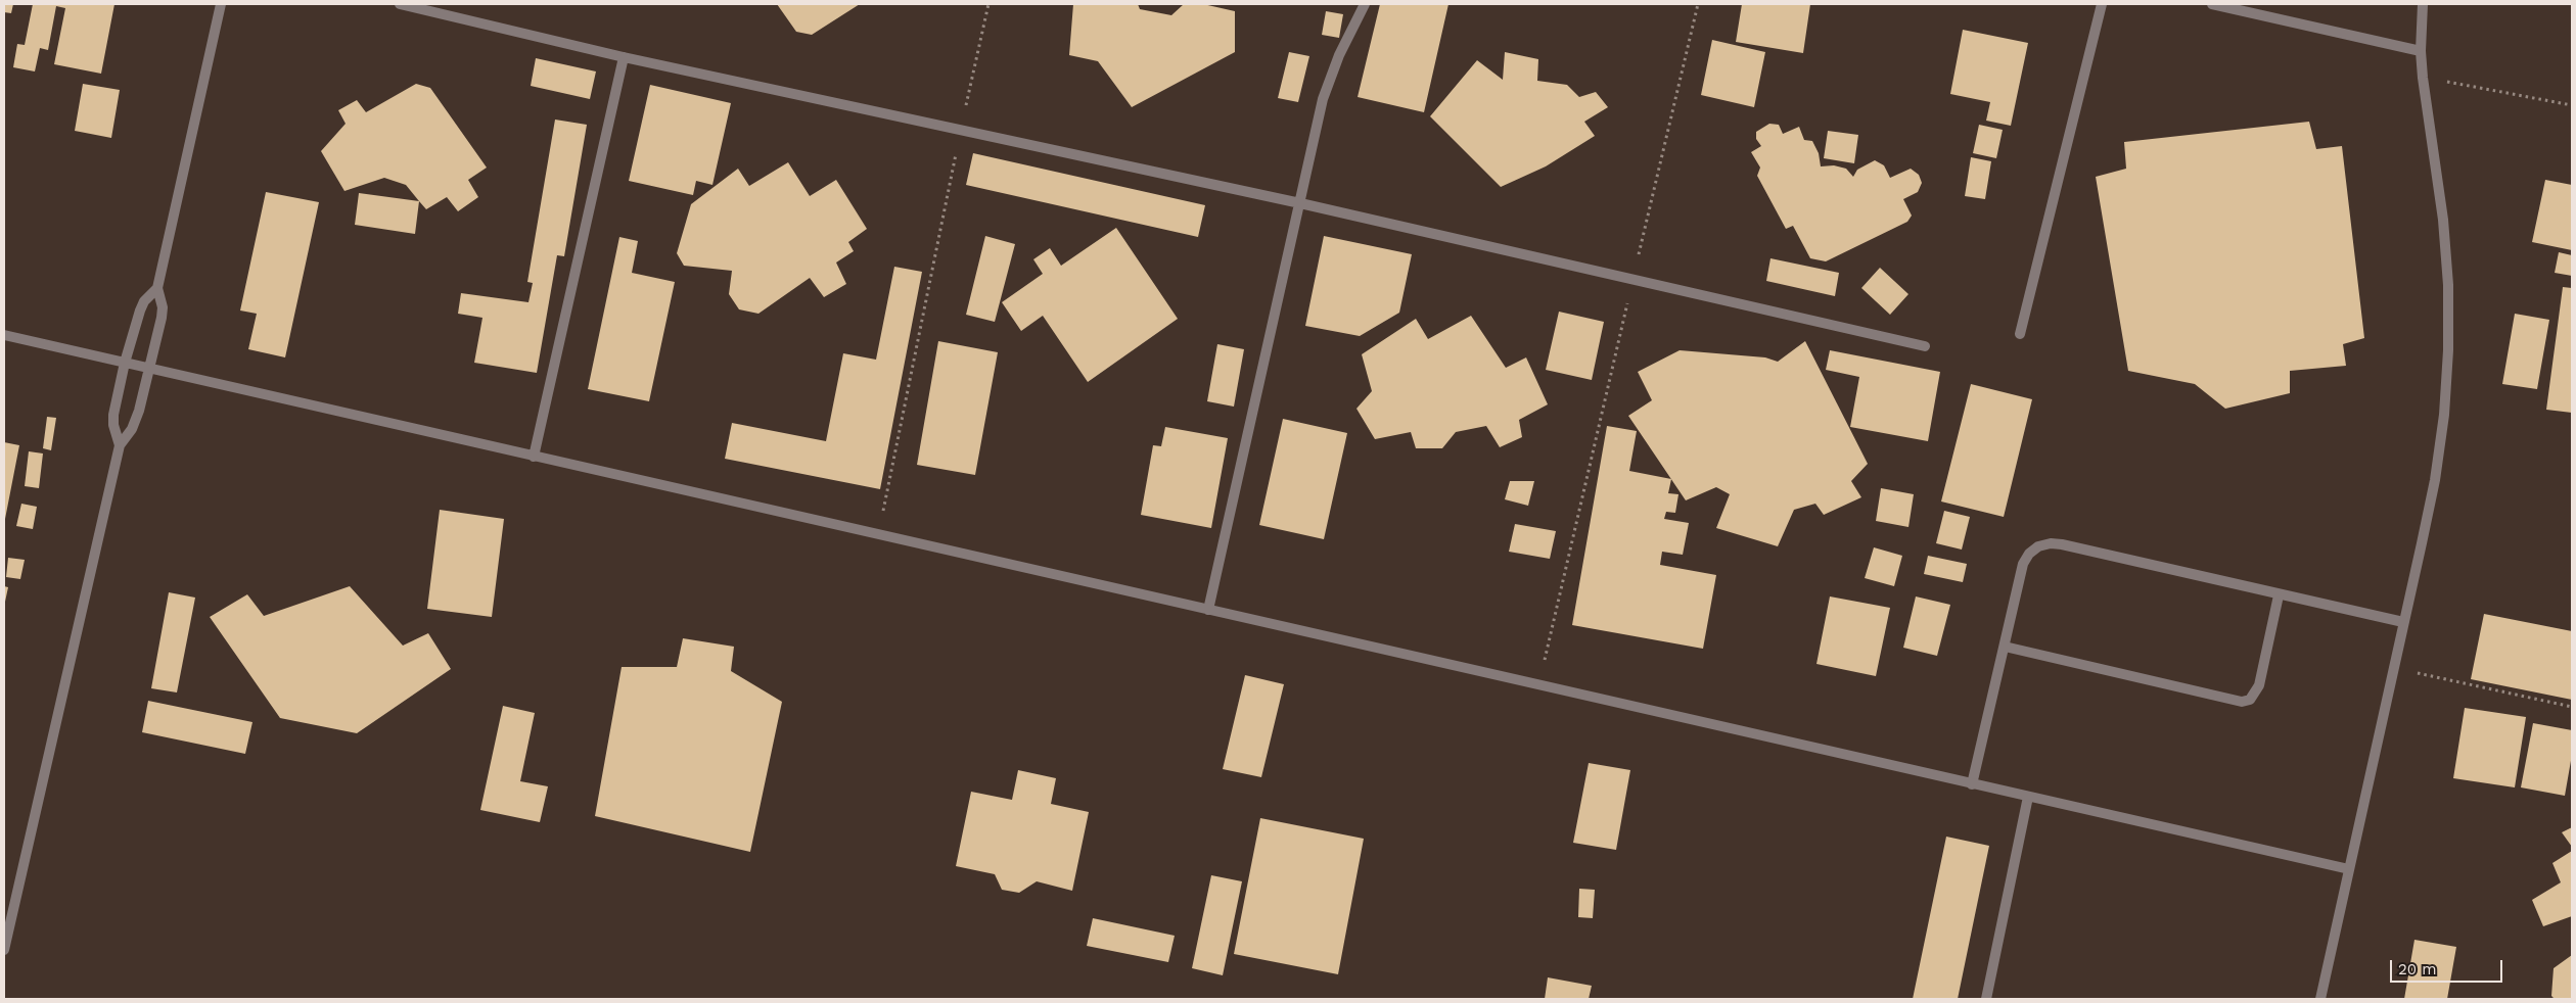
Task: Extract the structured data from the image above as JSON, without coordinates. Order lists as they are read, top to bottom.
{
  "scale_bar": "20 m"
}
